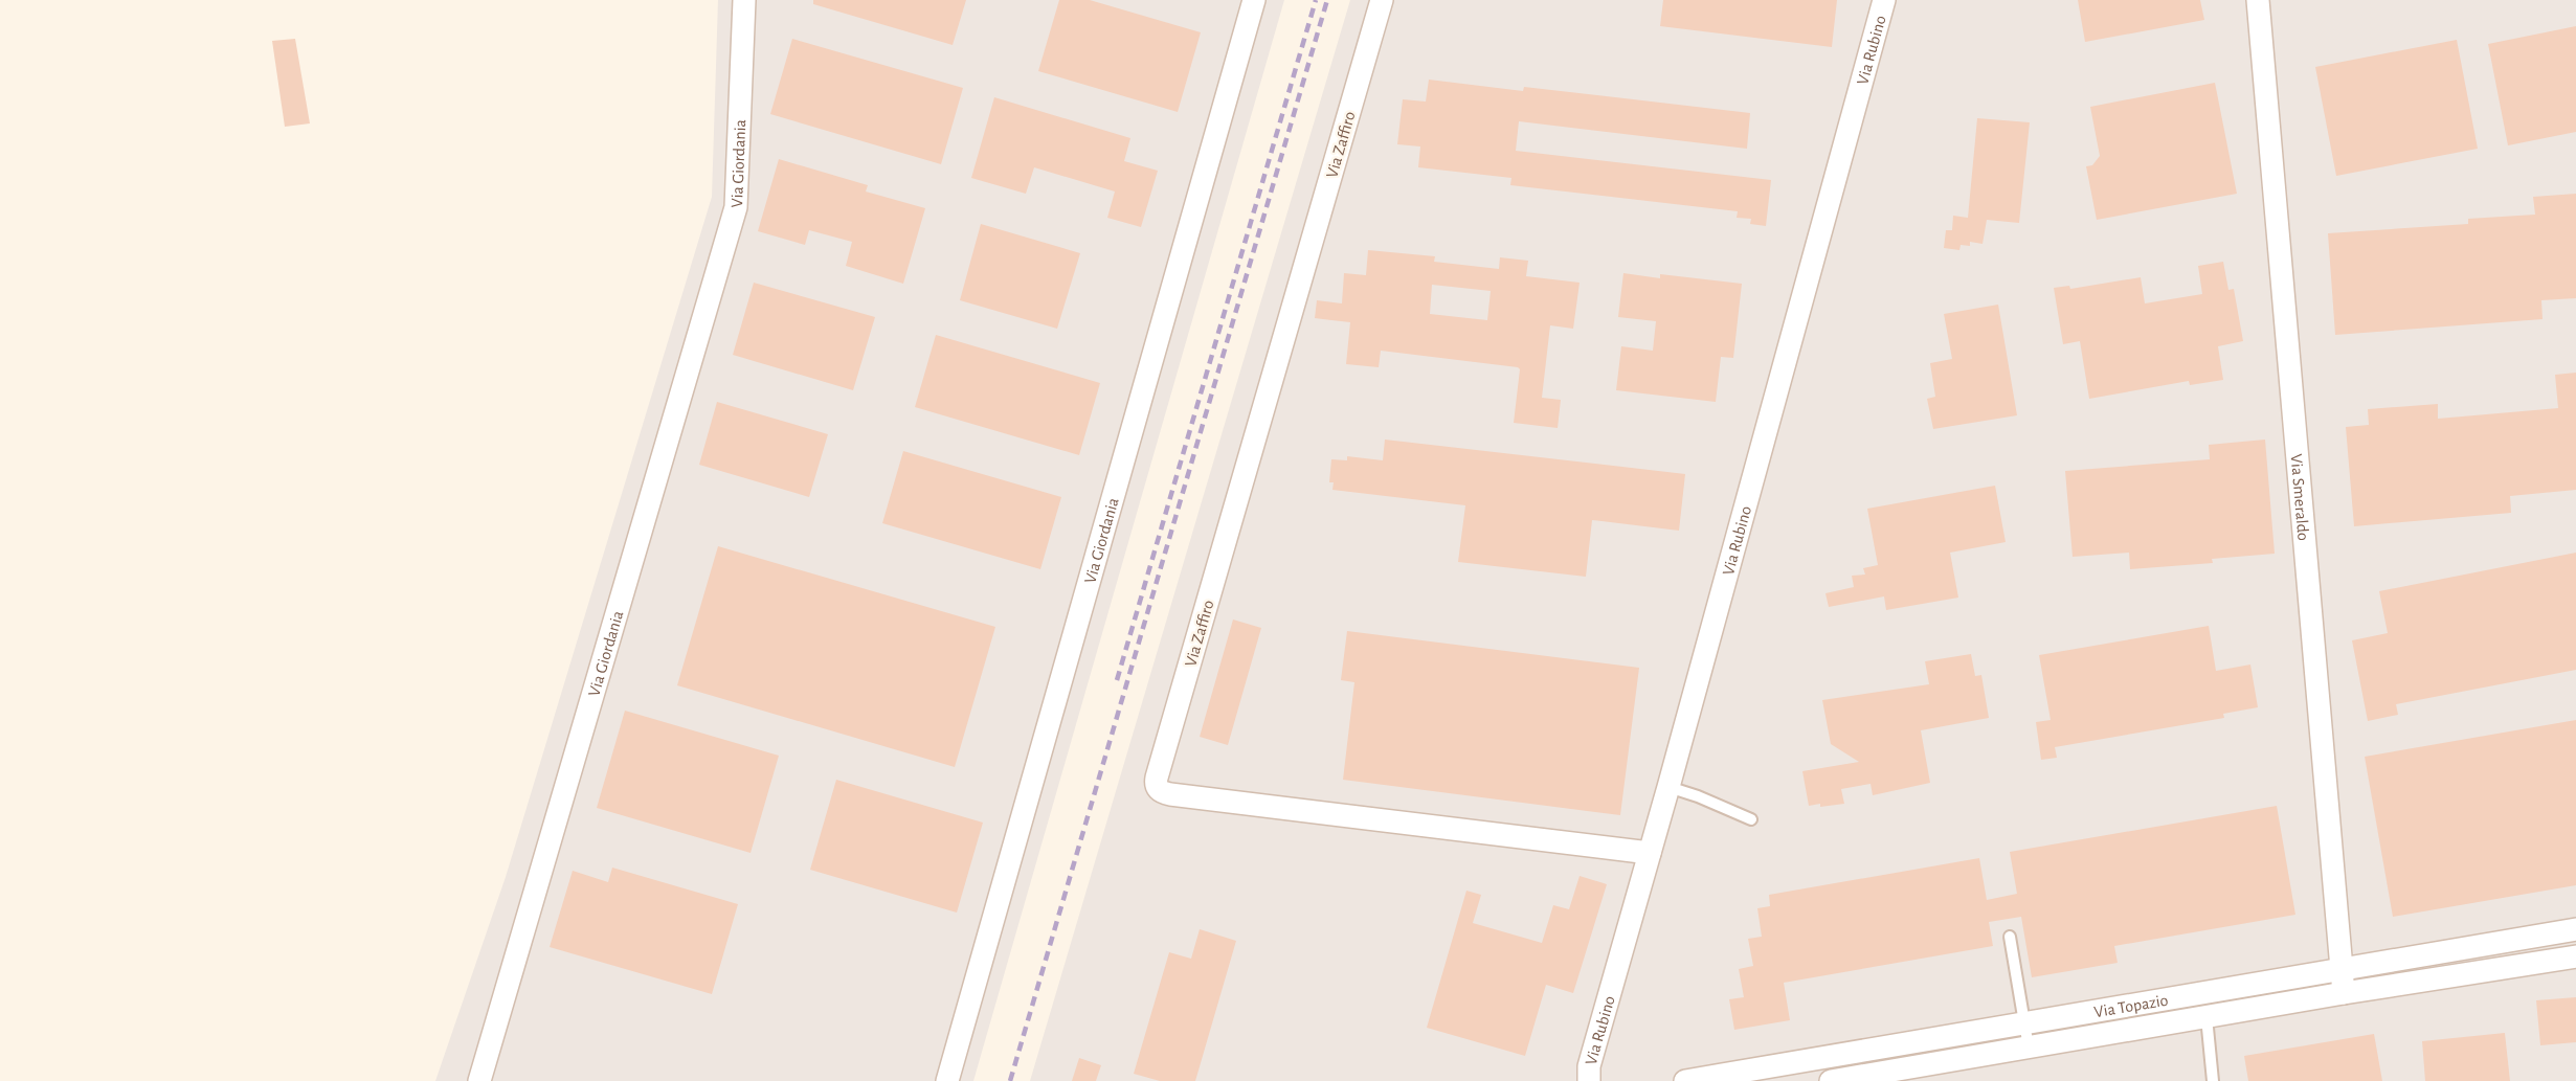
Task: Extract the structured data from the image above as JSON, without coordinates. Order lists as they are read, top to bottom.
{
  "streets": {
    "street": [
      "Via Rubino",
      "Via Zaffiro",
      "Via Giordania",
      "Via Smeraldo",
      "Via Topazio"
    ]
  },
  "crossings": [
    ["Via Rubino", "Via Zaffiro"],
    ["Via Smeraldo", "Via Topazio"]
  ]
}
